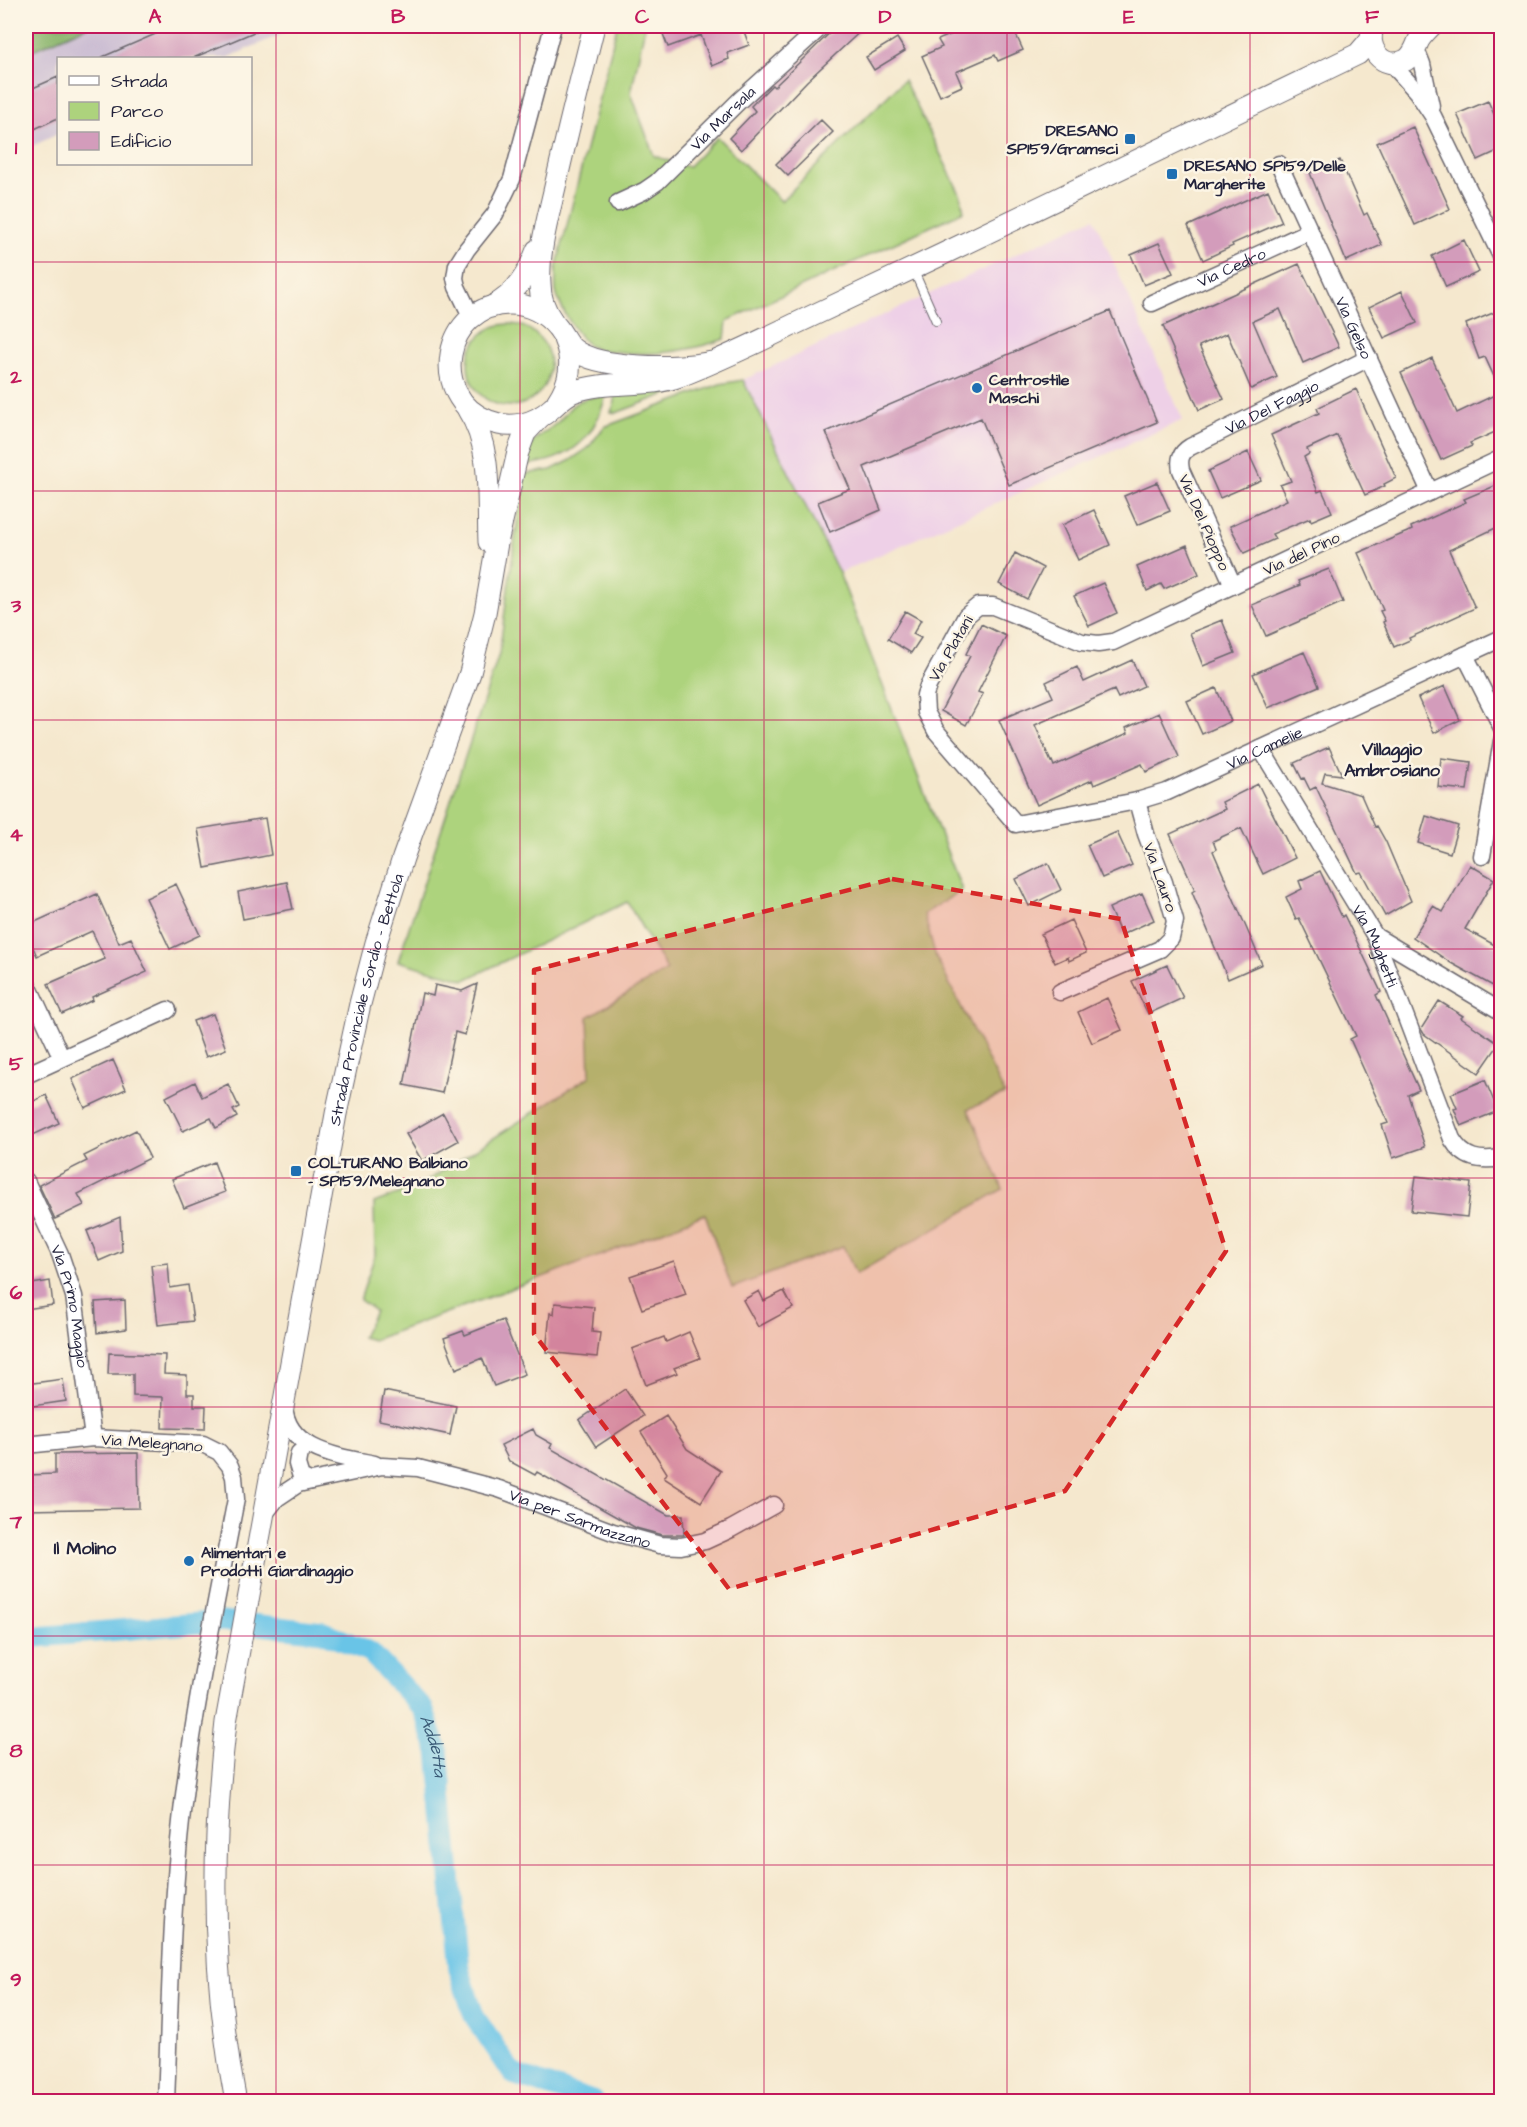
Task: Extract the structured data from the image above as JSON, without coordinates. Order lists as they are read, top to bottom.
{
  "streets": {
    "street": [
      "Via Marsala",
      "Via Cedro",
      "Via Gelso",
      "Via Del Faggio",
      "Via Del Pioppo",
      "Via del Pino",
      "Via Platani",
      "Via Camelie",
      "Via Lauro",
      "Via Mughetti",
      "Strada Provinciale Sordio - Bettola",
      "Via Primo Maggio",
      "Via Melegnano",
      "Via per Sarmazzano"
    ]
  },
  "crossings": [
    ["Via Cedro", "Via Gelso"],
    ["Via Gelso", "Via Del Faggio"],
    ["Via Gelso", "Via del Pino"],
    ["Via Del Faggio", "Via Del Pioppo"],
    ["Via Del Pioppo", "Via del Pino"],
    ["Via del Pino", "Via Platani"],
    ["Via Platani", "Via Camelie"],
    ["Via Camelie", "Via Lauro"],
    ["Via Camelie", "Via Mughetti"],
    ["Via Primo Maggio", "Via Melegnano"]
  ],
  "districts": ["Villaggio Ambrosiano", "Il Molino"],
  "water": ["Addetta"],
  "places": {
    "transit": ["DRESANO SP159/Gramsci", "DRESANO SP159/Delle Margherite", "COLTURANO Balbiano - SP159/Melegnano"],
    "other": ["Centrostile Maschi", "Alimentari e Prodotti Giardinaggio"]
  },
  "legend": ["Strada", "Parco", "Edificio"],
  "grid": {
    "columns": [
      "A",
      "B",
      "C",
      "D",
      "E",
      "F"
    ],
    "rows": [
      "1",
      "2",
      "3",
      "4",
      "5",
      "6",
      "7",
      "8",
      "9"
    ]
  }
}
